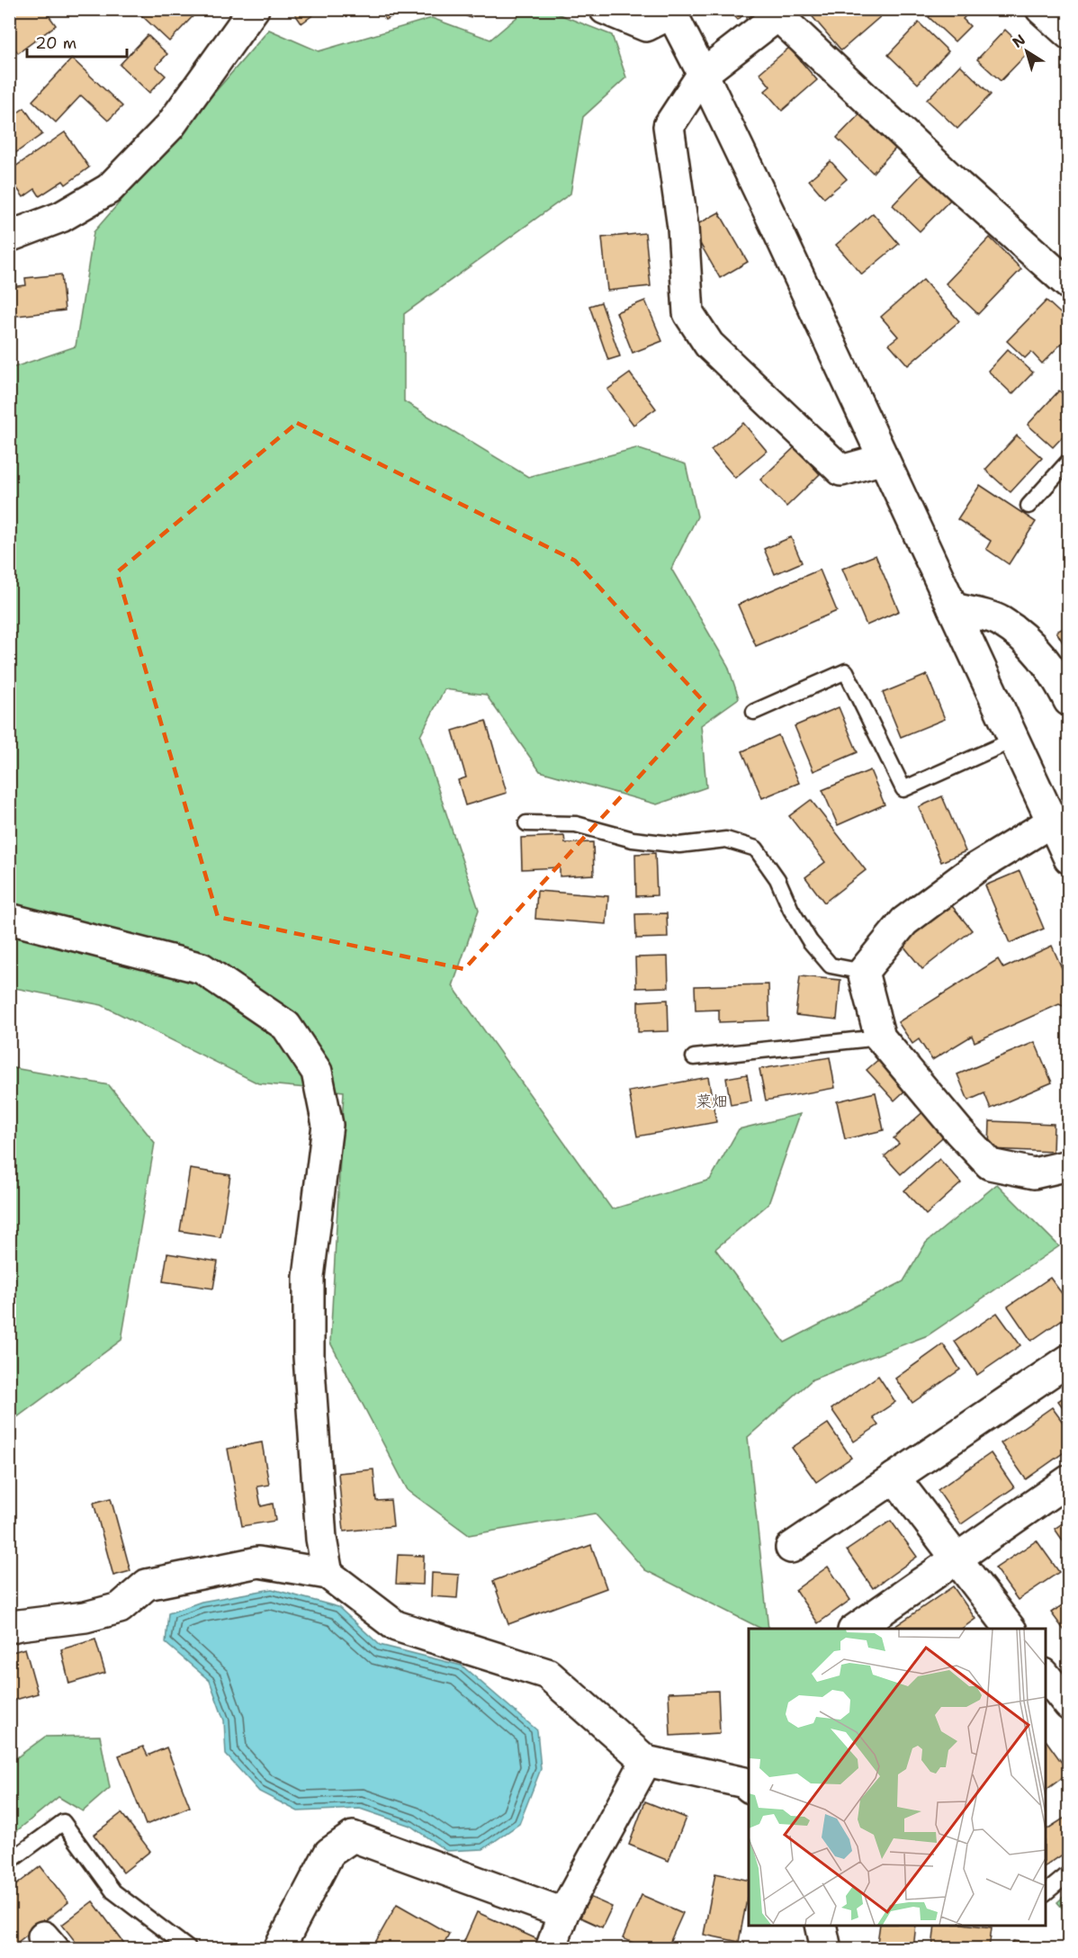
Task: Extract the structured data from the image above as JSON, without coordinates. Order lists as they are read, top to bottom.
{
  "districts": ["菜畑"],
  "scale_bar": "20 m",
  "north": "top left"
}
